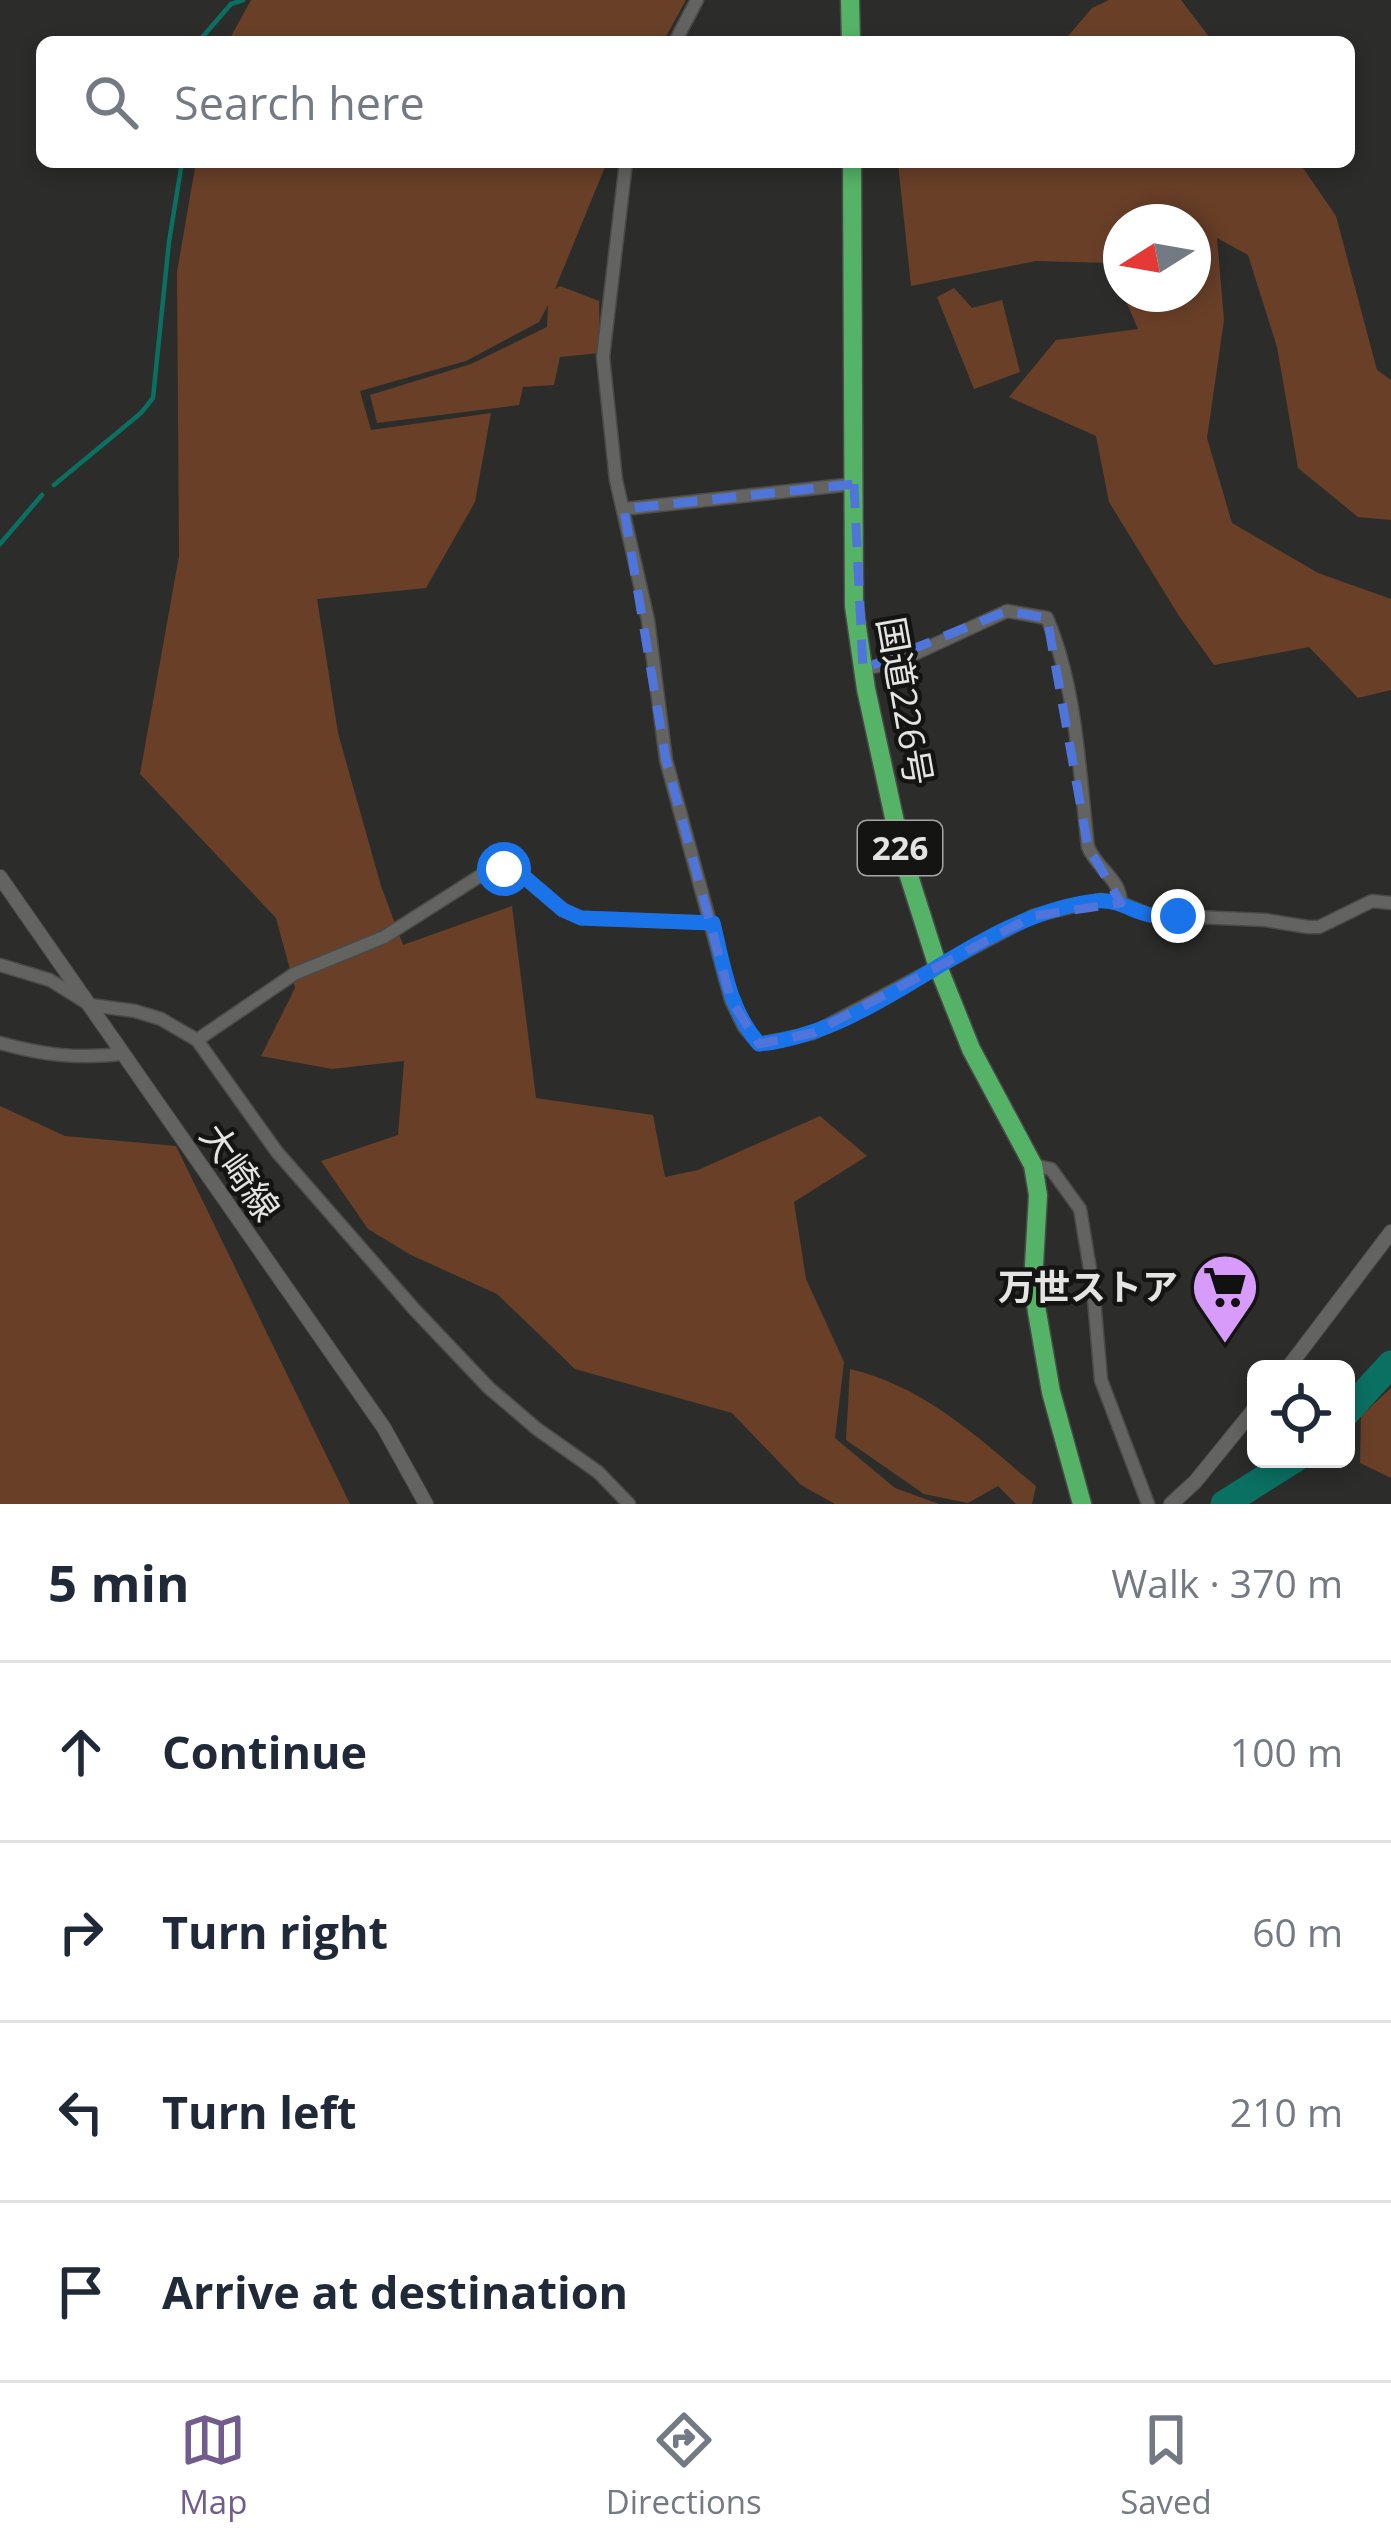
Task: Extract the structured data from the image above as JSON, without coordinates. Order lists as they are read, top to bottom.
{
  "streets": {
    "highway": ["国道226号", "226"],
    "street": ["大崎線"]
  },
  "places": {
    "supermarket": ["万世ストア"]
  },
  "north": "left",
  "page": {
    "search": "Search here",
    "heading": ["5 min", "Walk · 370 m"],
    "list": [
      ["Continue", "100 m"],
      ["Turn right", "60 m"],
      ["Turn left", "210 m"],
      "Arrive at destination"
    ],
    "nav": ["Map", "Directions", "Saved"]
  }
}
